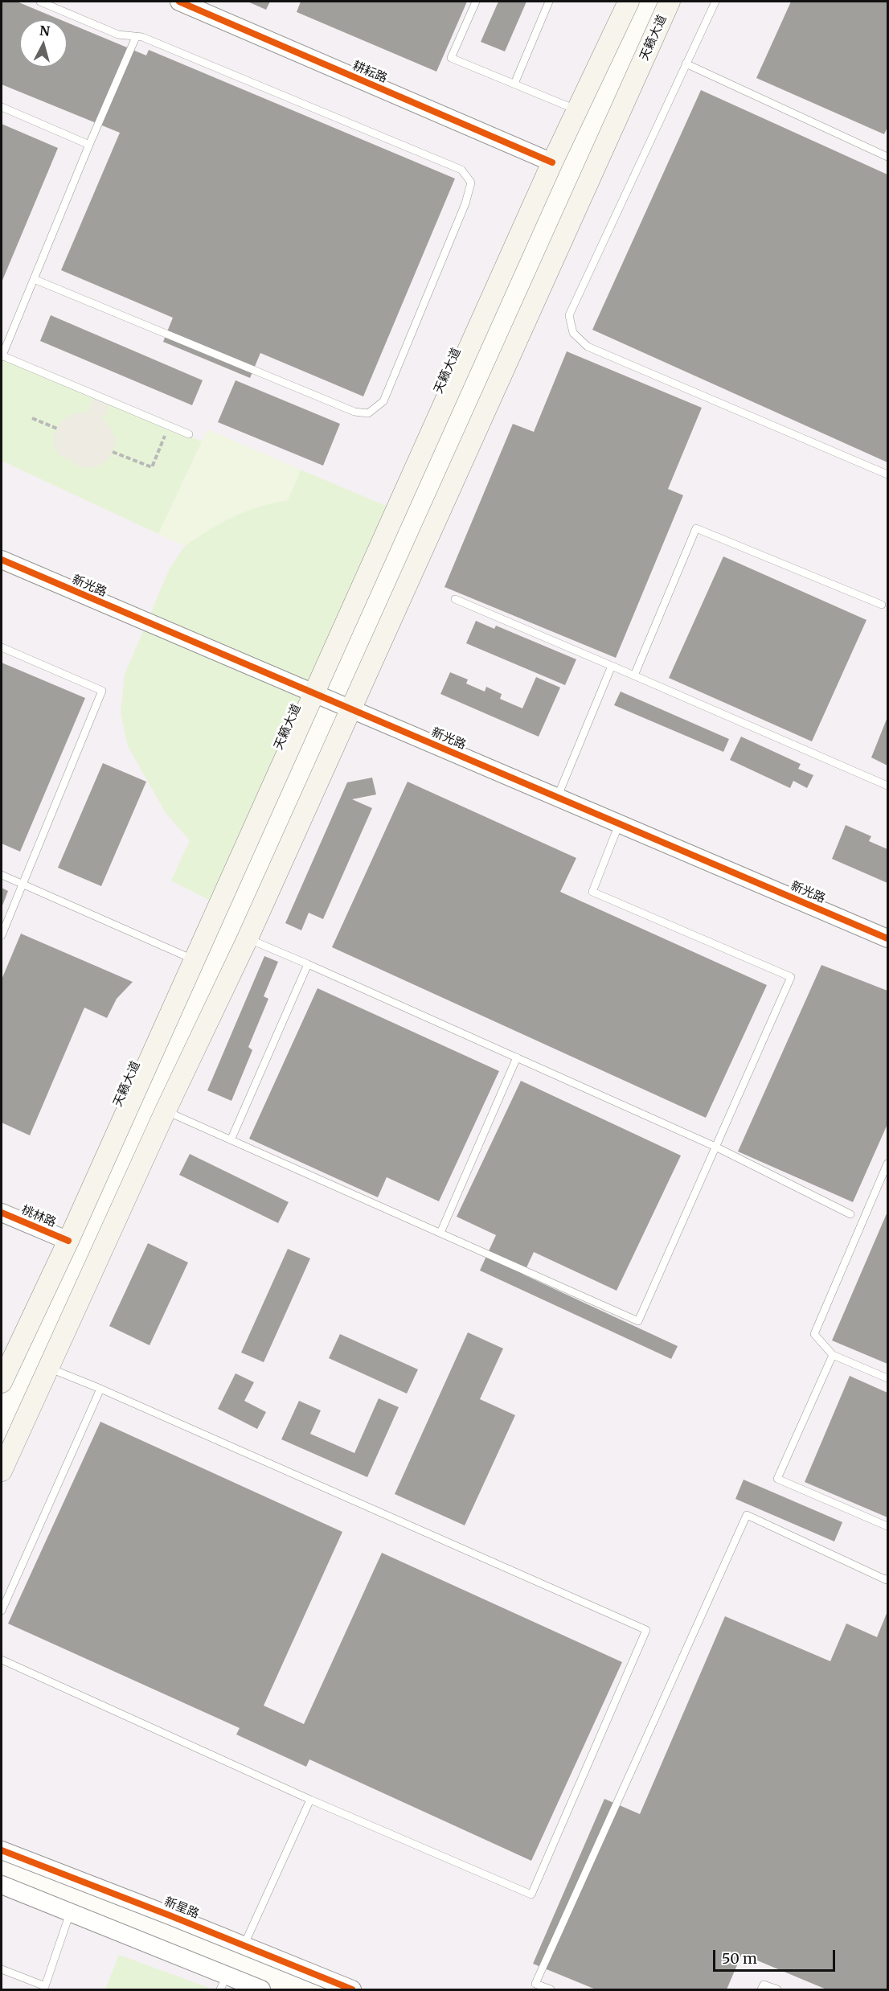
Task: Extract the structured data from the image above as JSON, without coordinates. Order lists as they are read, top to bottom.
{
  "streets": {
    "main road": ["天籁大道"],
    "street": [
      "耕耘路",
      "新光路",
      "桃林路",
      "新星路"
    ]
  },
  "crossings": [
    ["天籁大道", "耕耘路"],
    ["天籁大道", "新光路"],
    ["天籁大道", "桃林路"]
  ],
  "scale_bar": "50 m",
  "north": "top"
}
